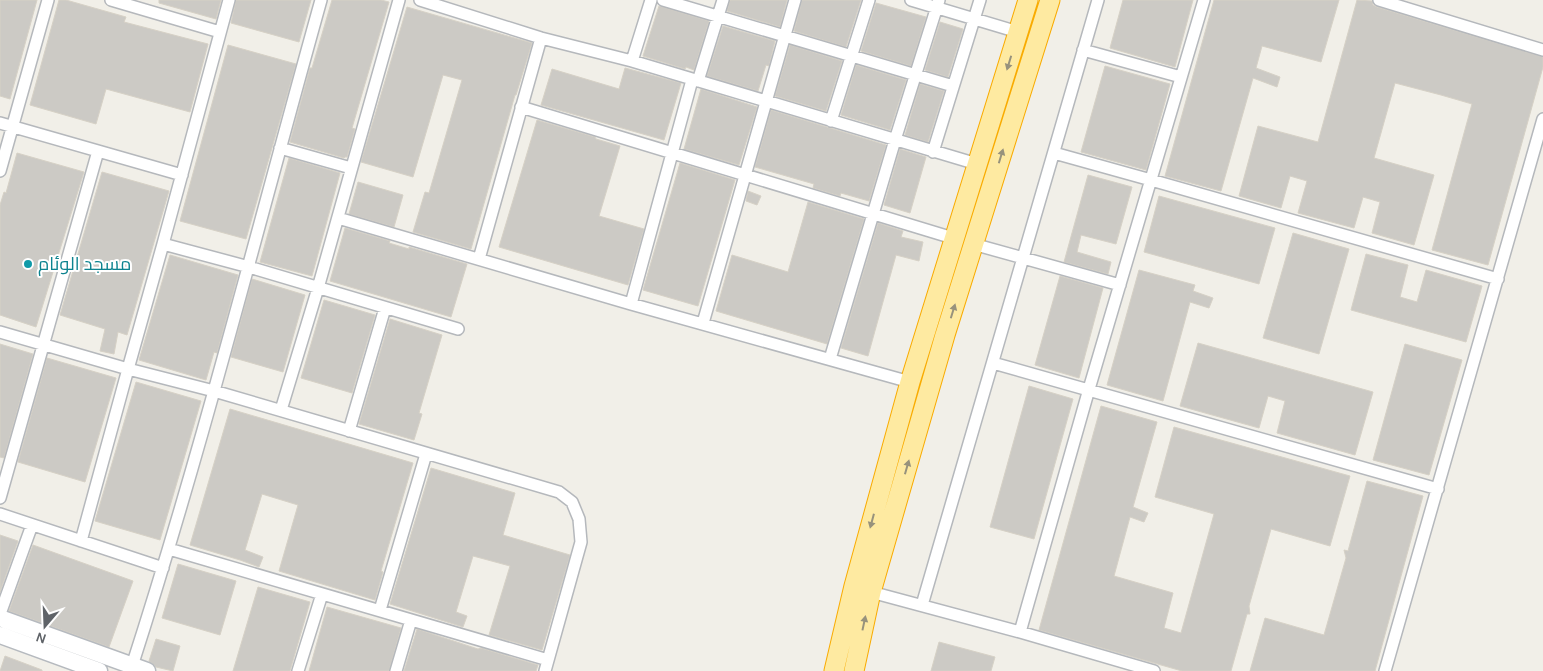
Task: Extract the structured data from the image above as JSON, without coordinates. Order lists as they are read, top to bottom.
{
  "places": ["مسجد الوئام"],
  "north": "bottom"
}
